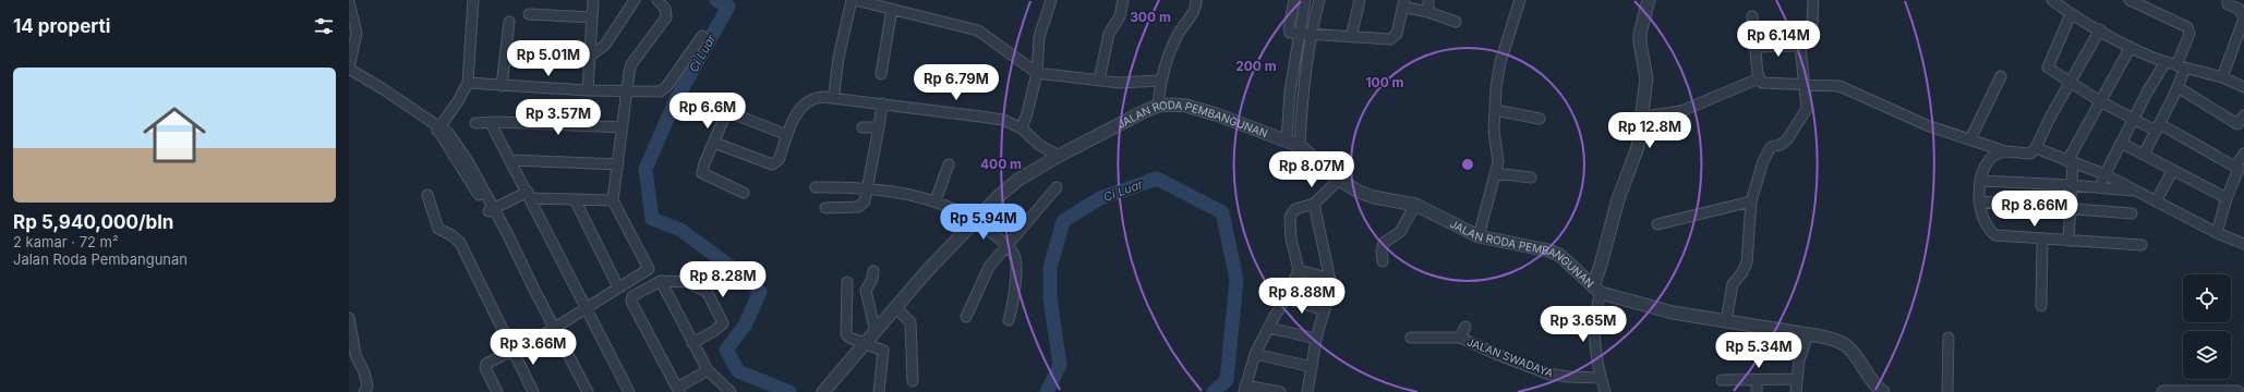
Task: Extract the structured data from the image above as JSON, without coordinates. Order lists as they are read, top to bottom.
{
  "streets": {
    "street": ["JALAN RODA PEMBANGUNAN", "JALAN SWADAYA"]
  },
  "water": ["Ci Luar"],
  "page": {
    "heading": "14 properti",
    "price": [
      "Rp 6.14M",
      "Rp 5.01M",
      "Rp 6.79M",
      "Rp 6.6M",
      "Rp 3.57M",
      "Rp 12.8M",
      "Rp 8.07M",
      "Rp 8.66M",
      "Rp 5.94M",
      "Rp 8.28M",
      "Rp 8.88M",
      "Rp 3.65M",
      "Rp 3.66M",
      "Rp 5.34M"
    ],
    "list": [
      {
        "name": "Rp 5,940,000/bln",
        "note": "2 kamar · 72 m² · Jalan Roda Pembangunan"
      }
    ]
  },
  "rings": [
    "300 m",
    "200 m",
    "100 m",
    "400 m"
  ]
}
